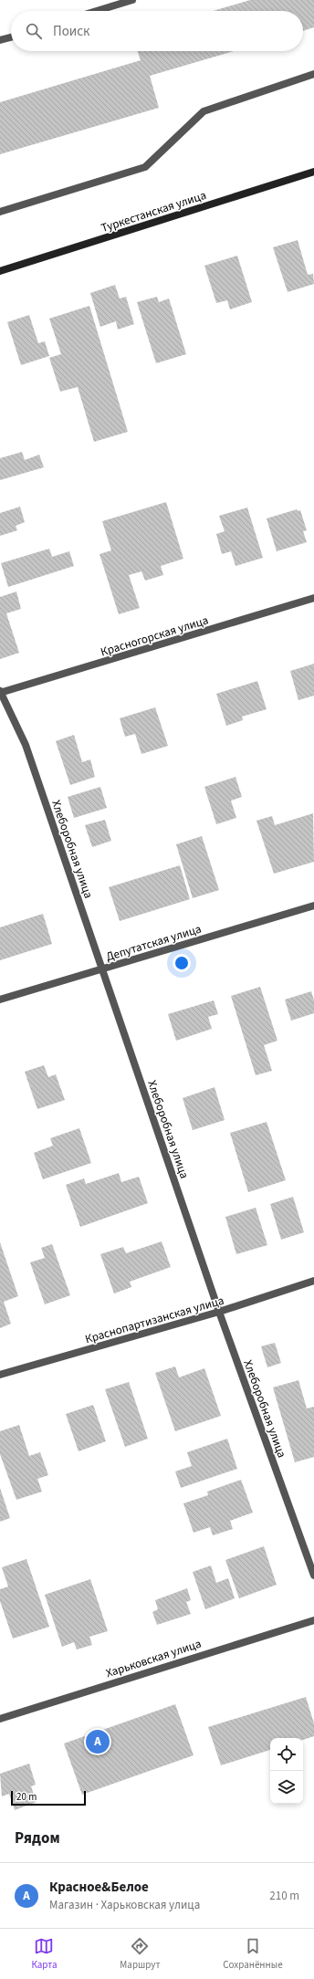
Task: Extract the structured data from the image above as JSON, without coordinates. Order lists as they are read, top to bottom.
{
  "streets": {
    "main road": ["Туркестанская улица"],
    "street": [
      "Красногорская улица",
      "Хлеборобная улица",
      "Депутатская улица",
      "Краснопартизанская улица",
      "Харьковская улица"
    ]
  },
  "crossings": [
    ["Красногорская улица", "Хлеборобная улица"],
    ["Хлеборобная улица", "Депутатская улица"],
    ["Хлеборобная улица", "Краснопартизанская улица"]
  ],
  "scale_bar": "20 m",
  "page": {
    "search": "Поиск",
    "pins": "A",
    "scale": "20 m",
    "heading": "Рядом",
    "list": [
      {
        "mark": "A",
        "name": "Красное&Белое",
        "note": "Магазин · Харьковская улица",
        "value": "210 m"
      }
    ],
    "nav": ["Карта", "Маршрут", "Сохранённые"]
  }
}
